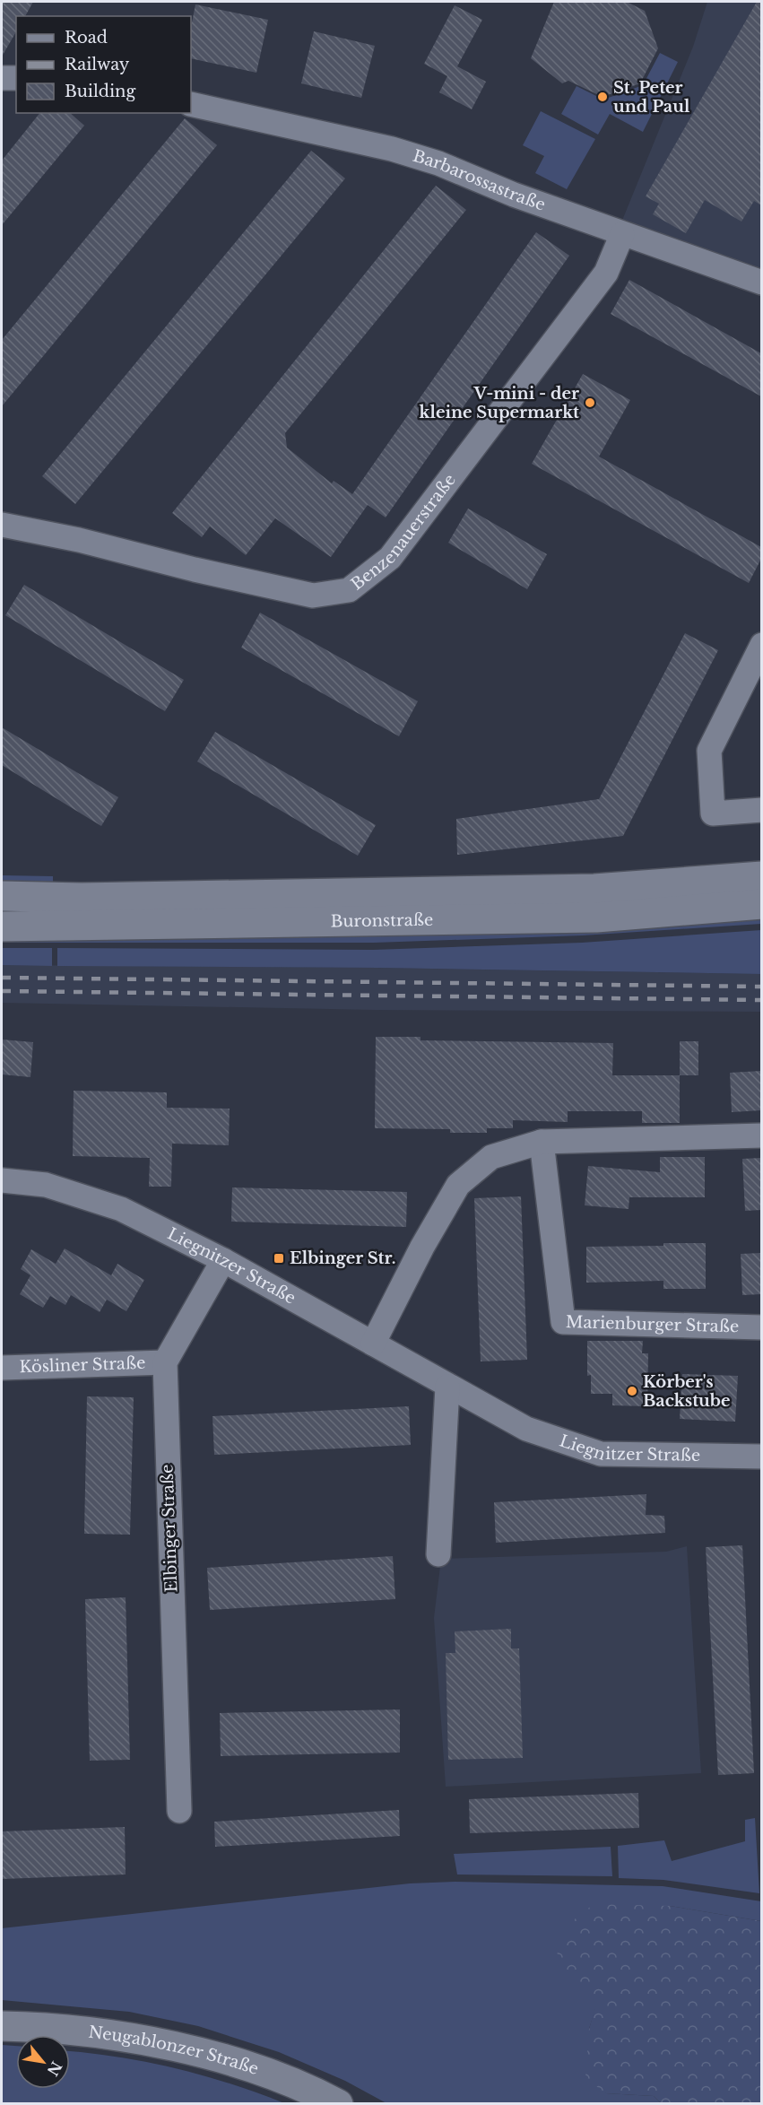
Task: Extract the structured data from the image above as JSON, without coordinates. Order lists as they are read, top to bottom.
{
  "streets": {
    "street": [
      "Barbarossastraße",
      "Benzenauerstraße",
      "Buronstraße",
      "Liegnitzer Straße",
      "Marienburger Straße",
      "Kösliner Straße",
      "Elbinger Straße",
      "Neugablonzer Straße"
    ]
  },
  "crossings": [
    ["Barbarossastraße", "Benzenauerstraße"],
    ["Kösliner Straße", "Elbinger Straße"]
  ],
  "places": {
    "other": ["St. Peter und Paul", "V-mini - der kleine Supermarkt", "Körber's Backstube"],
    "transit": ["Elbinger Str."]
  },
  "legend": ["Road", "Railway", "Building"],
  "north": "bottom right"
}
